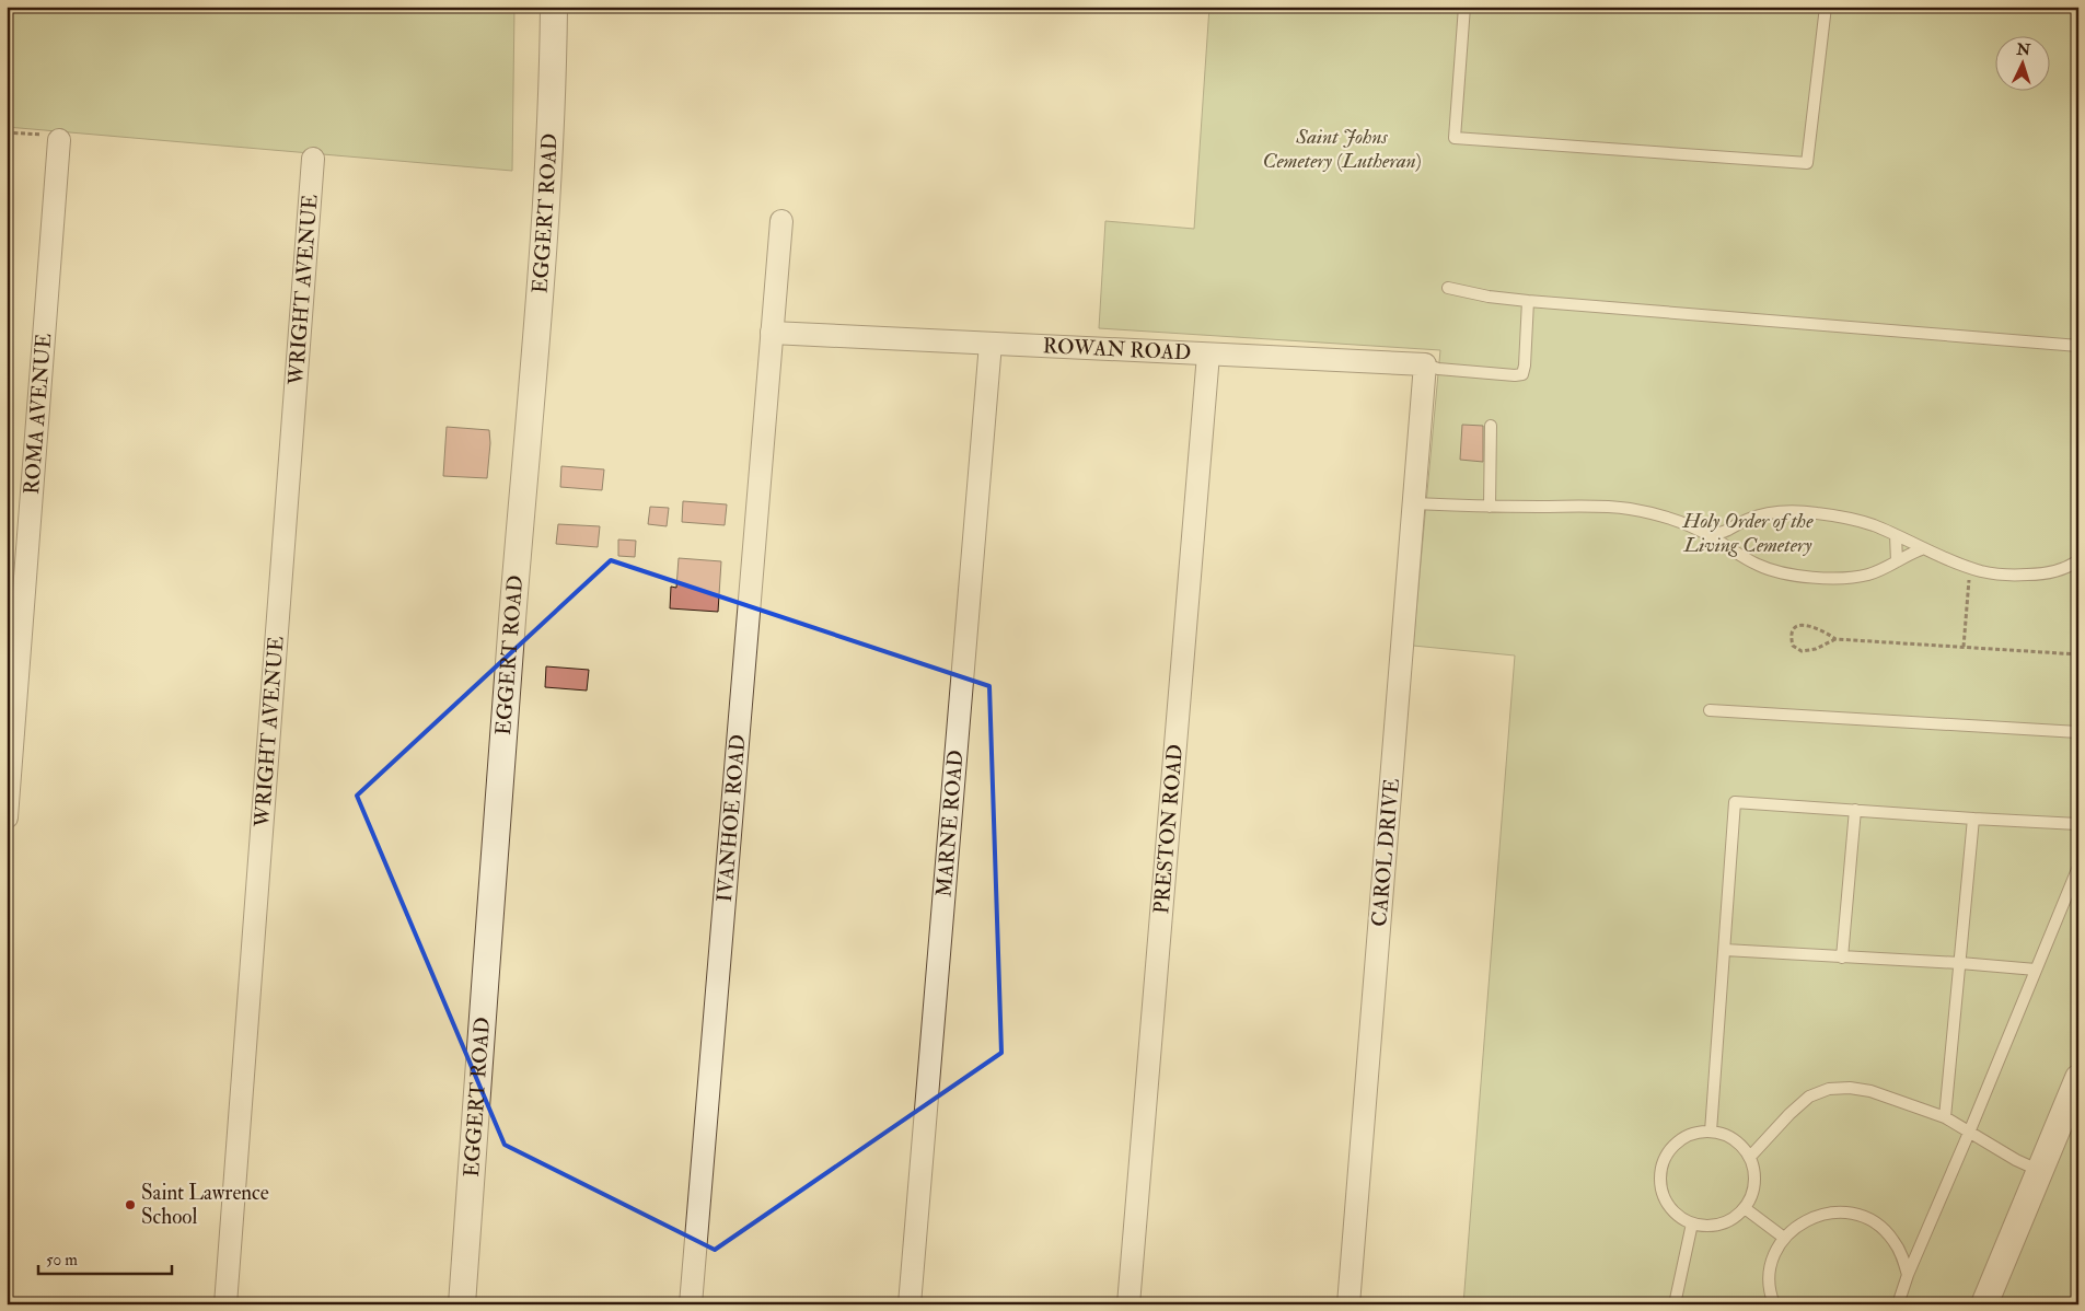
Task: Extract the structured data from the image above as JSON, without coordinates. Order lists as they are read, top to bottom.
{
  "streets": {
    "street": [
      "EGGERT ROAD",
      "WRIGHT AVENUE",
      "ROWAN ROAD",
      "ROMA AVENUE",
      "IVANHOE ROAD",
      "MARNE ROAD",
      "PRESTON ROAD",
      "CAROL DRIVE"
    ]
  },
  "crossings": [
    ["ROWAN ROAD", "IVANHOE ROAD"],
    ["ROWAN ROAD", "MARNE ROAD"],
    ["ROWAN ROAD", "PRESTON ROAD"],
    ["ROWAN ROAD", "CAROL DRIVE"]
  ],
  "parks": ["Saint Johns Cemetery (Lutheran)", "Holy Order of the Living Cemetery"],
  "places": ["Saint Lawrence School"],
  "scale_bar": "50 m",
  "north": "top"
}
